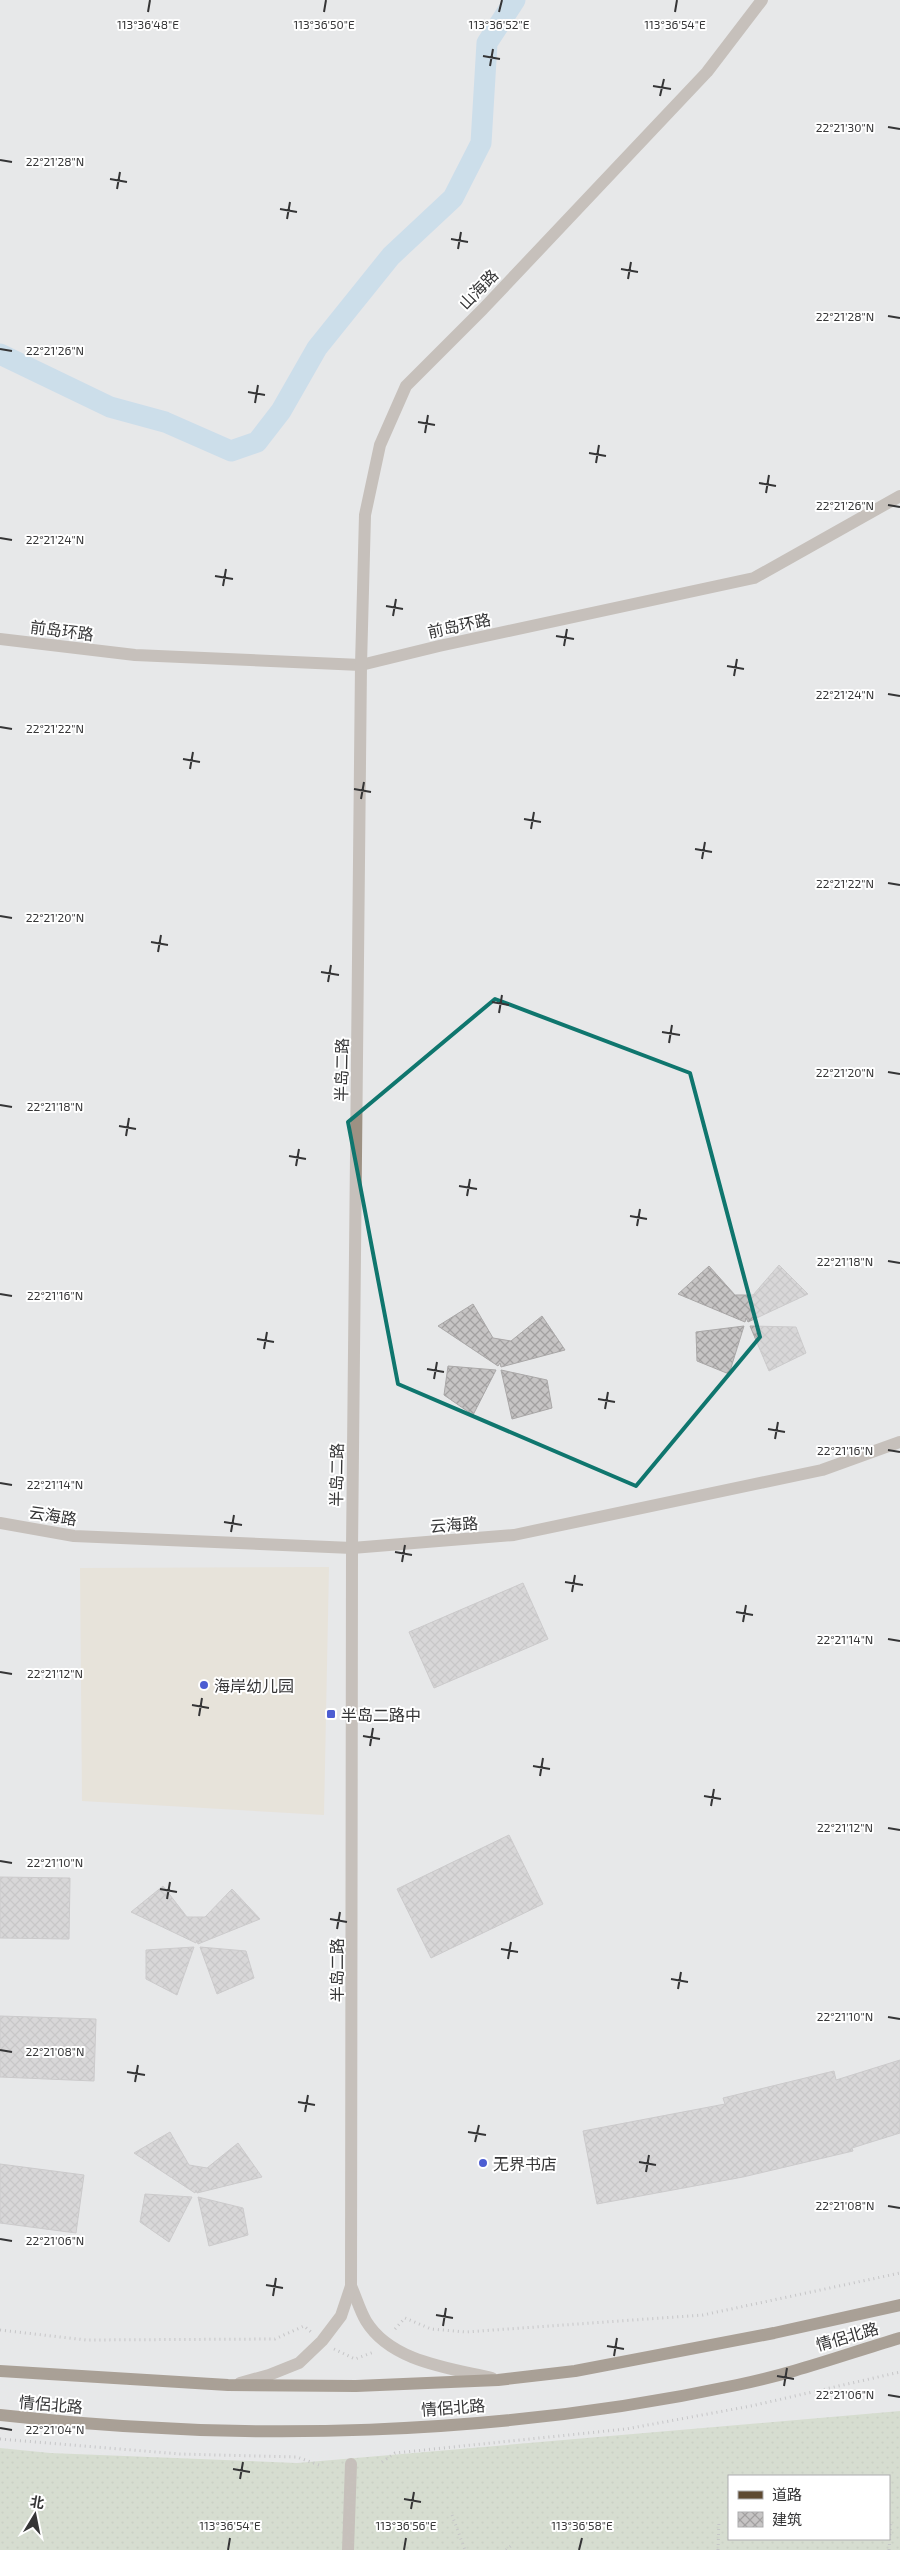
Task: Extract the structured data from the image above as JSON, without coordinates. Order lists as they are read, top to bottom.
{
  "streets": {
    "main road": ["情侶北路"],
    "street": [
      "山海路",
      "前岛环路",
      "半岛二路",
      "云海路"
    ]
  },
  "crossings": [
    ["山海路", "前岛环路"],
    ["山海路", "半岛二路"],
    ["前岛环路", "半岛二路"],
    ["半岛二路", "云海路"]
  ],
  "places": {
    "other": ["海岸幼儿园", "无界书店"],
    "transit": ["半岛二路中"]
  },
  "legend": ["道路", "建筑"],
  "north": "top",
  "coordinates": [
    "113°36'48\"E",
    "113°36'50\"E",
    "113°36'52\"E",
    "113°36'54\"E",
    "22°21'30\"N",
    "22°21'28\"N",
    "22°21'26\"N",
    "22°21'24\"N",
    "22°21'22\"N",
    "22°21'20\"N",
    "22°21'18\"N",
    "22°21'16\"N",
    "22°21'14\"N",
    "22°21'12\"N",
    "22°21'10\"N",
    "22°21'08\"N",
    "22°21'06\"N",
    "22°21'04\"N",
    "113°36'56\"E",
    "113°36'58\"E"
  ]
}
